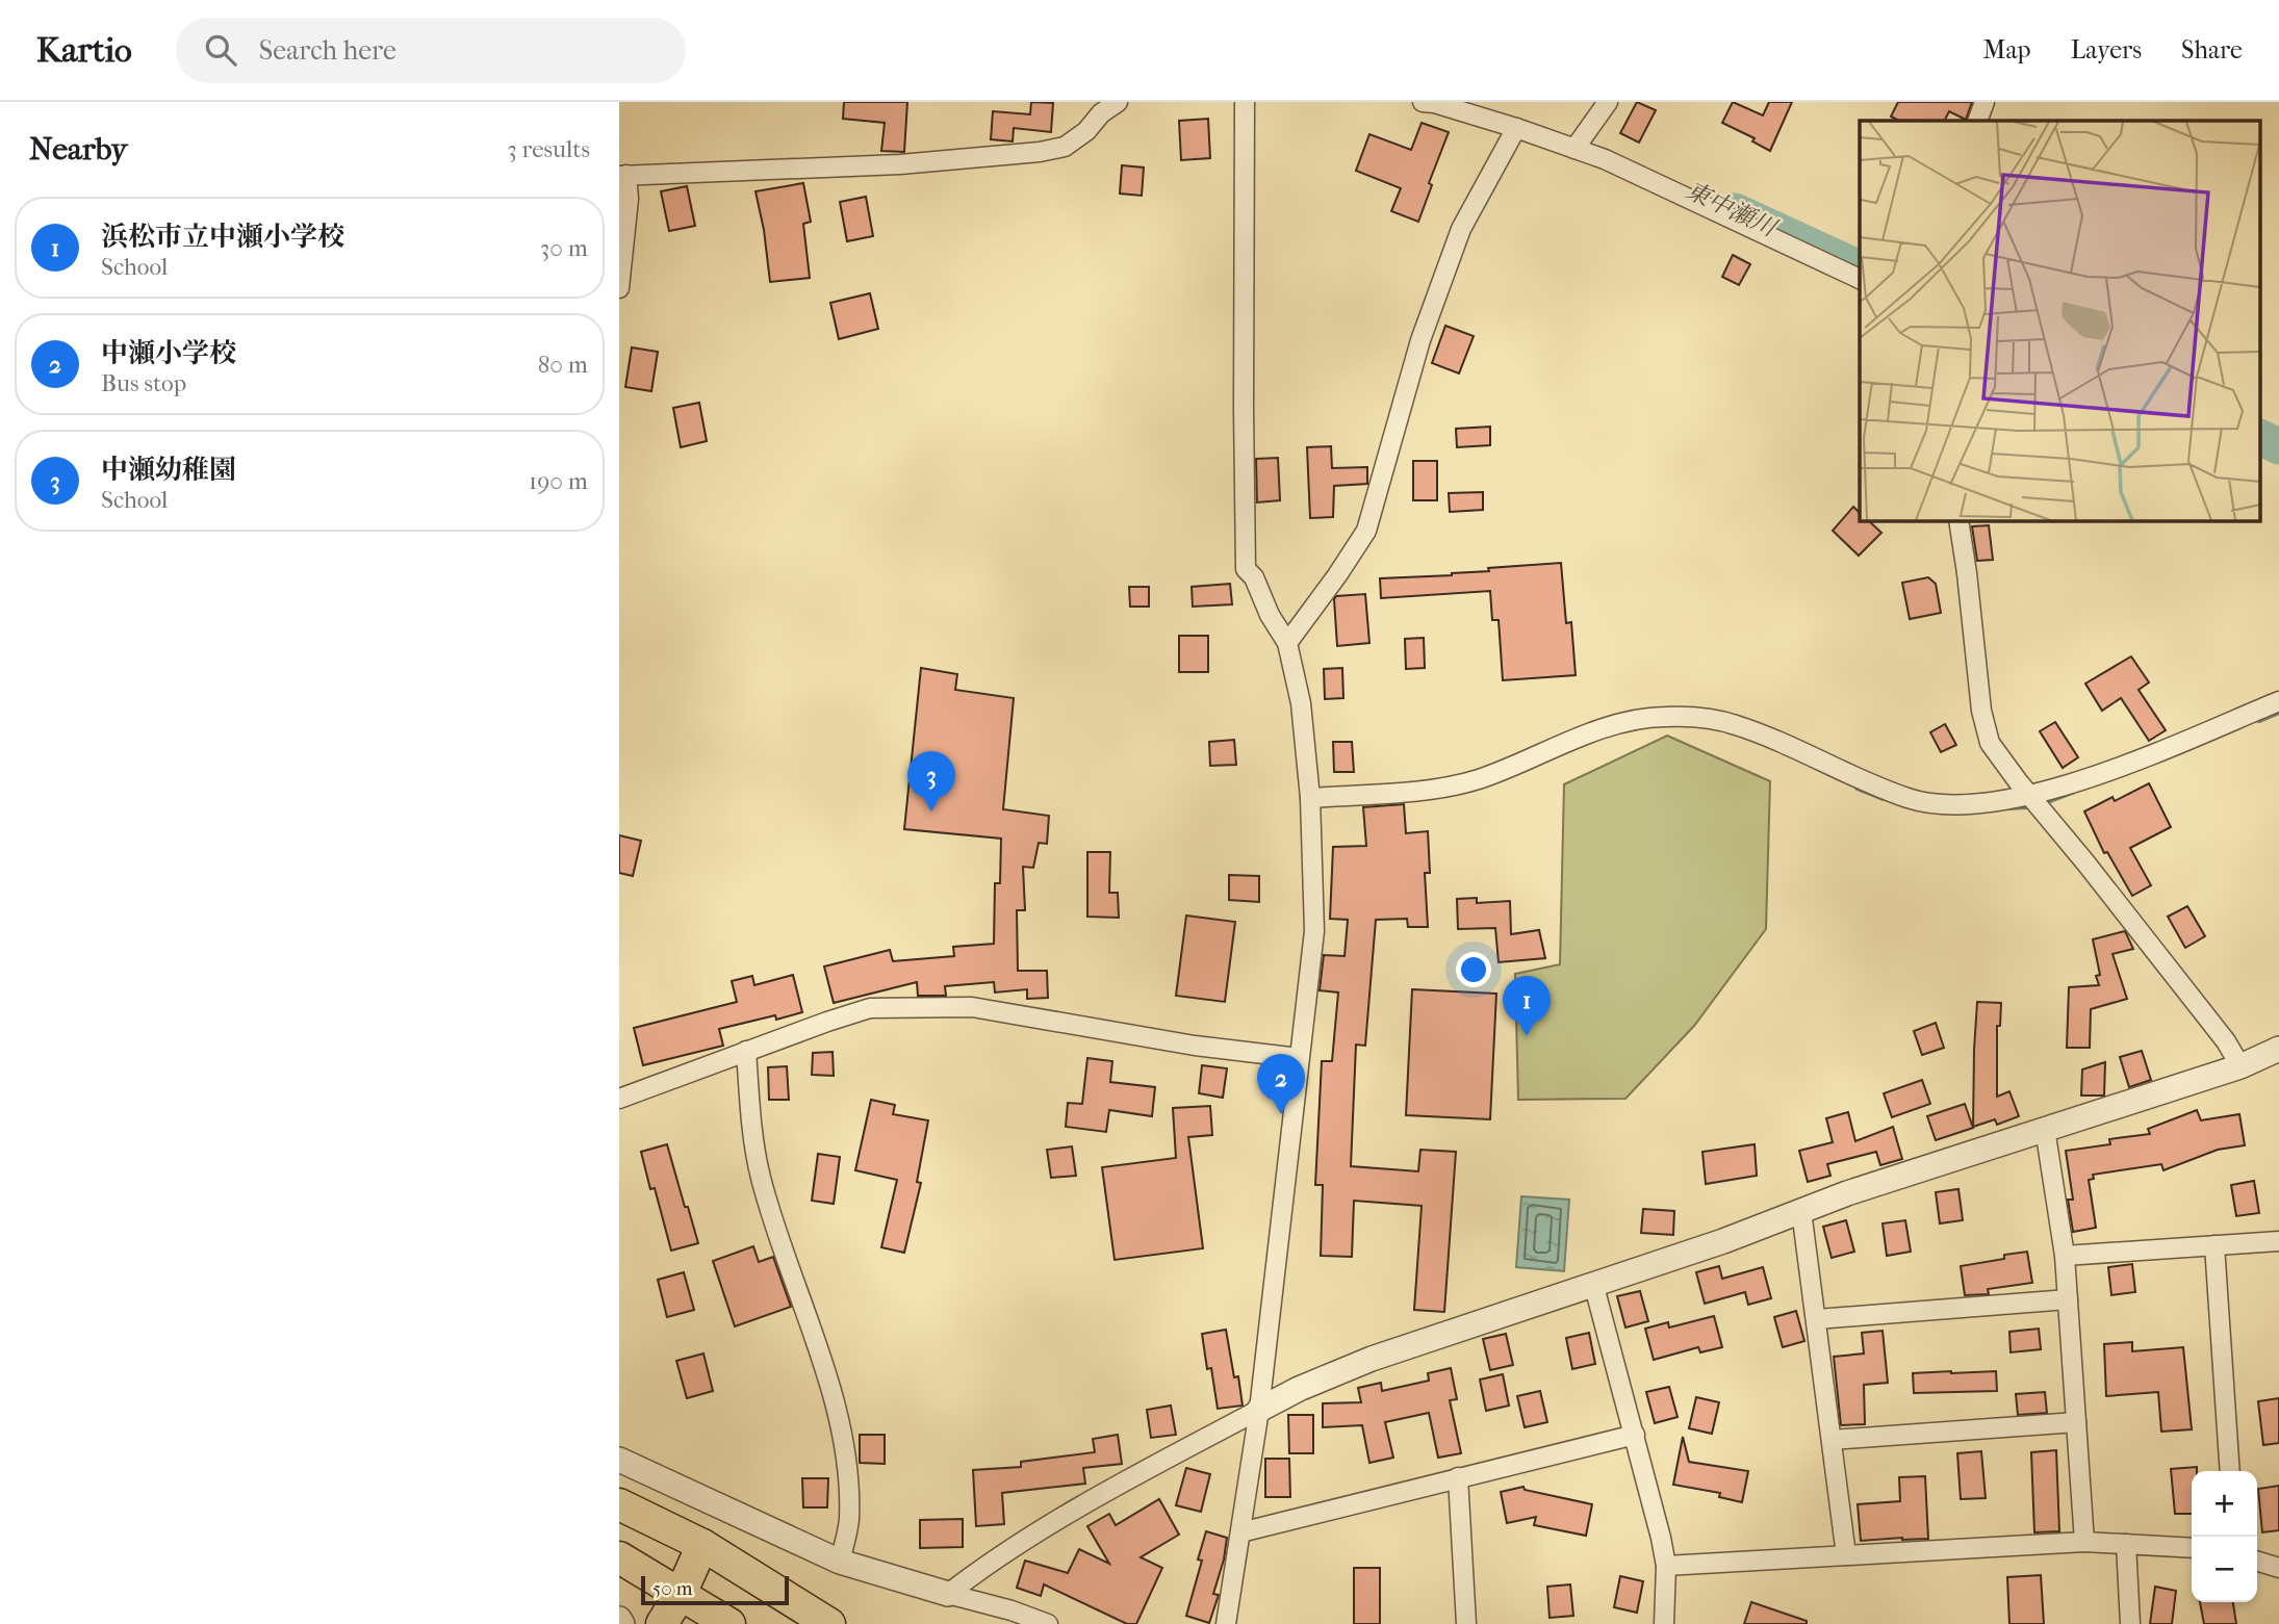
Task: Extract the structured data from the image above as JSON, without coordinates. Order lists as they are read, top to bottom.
{
  "water": ["東中瀬川"],
  "scale_bar": "50 m",
  "page": {
    "header": "Kartio",
    "search": "Search here",
    "nav": ["Map", "Layers", "Share"],
    "heading": ["Nearby", "3 results"],
    "list": [
      {
        "mark": "1",
        "name": "浜松市立中瀬小学校",
        "note": "School",
        "value": "30 m"
      },
      {
        "mark": "2",
        "name": "中瀬小学校",
        "note": "Bus stop",
        "value": "80 m"
      },
      {
        "mark": "3",
        "name": "中瀬幼稚園",
        "note": "School",
        "value": "190 m"
      }
    ],
    "pins": ["3", "1", "2"],
    "map_buttons": ["+", "−"],
    "scale": "50 m"
  }
}
